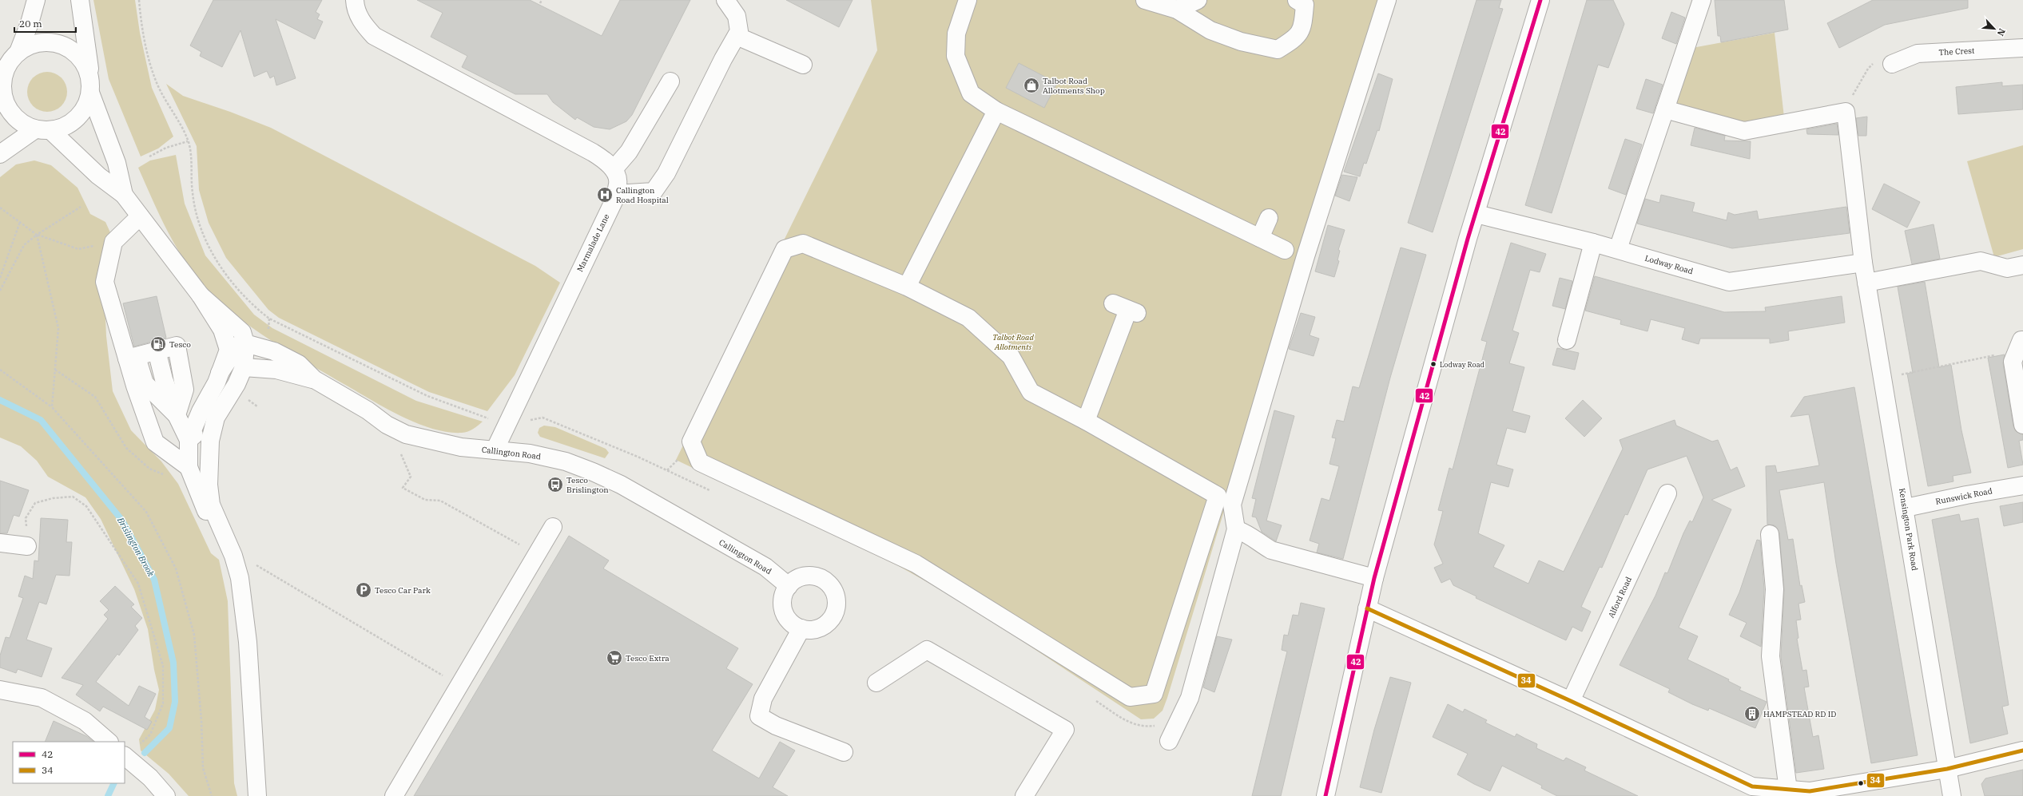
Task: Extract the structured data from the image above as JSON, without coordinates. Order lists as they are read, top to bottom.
{
  "streets": {
    "street": [
      "The Crest",
      "Marmalade Lane",
      "Lodway Road",
      "Callington Road",
      "Runswick Road",
      "Kensington Park Road",
      "Alford Road"
    ]
  },
  "crossings": [
    ["Marmalade Lane", "Callington Road"],
    ["Lodway Road", "Kensington Park Road"],
    ["Runswick Road", "Kensington Park Road"]
  ],
  "water": ["Brislington Brook"],
  "parks": ["Talbot Road Allotments"],
  "places": {
    "shop": ["Talbot Road Allotments Shop"],
    "hospital": ["Callington Road Hospital"],
    "fuel station": ["Tesco"],
    "other": ["Lodway Road"],
    "bus stop": ["Tesco Brislington"],
    "parking": ["Tesco Car Park"],
    "supermarket": ["Tesco Extra"],
    "building": ["HAMPSTEAD RD ID"]
  },
  "lines": ["transit line 42", "transit line 34"],
  "legend": ["42", "34"],
  "scale_bar": "20 m",
  "north": "bottom right"
}
